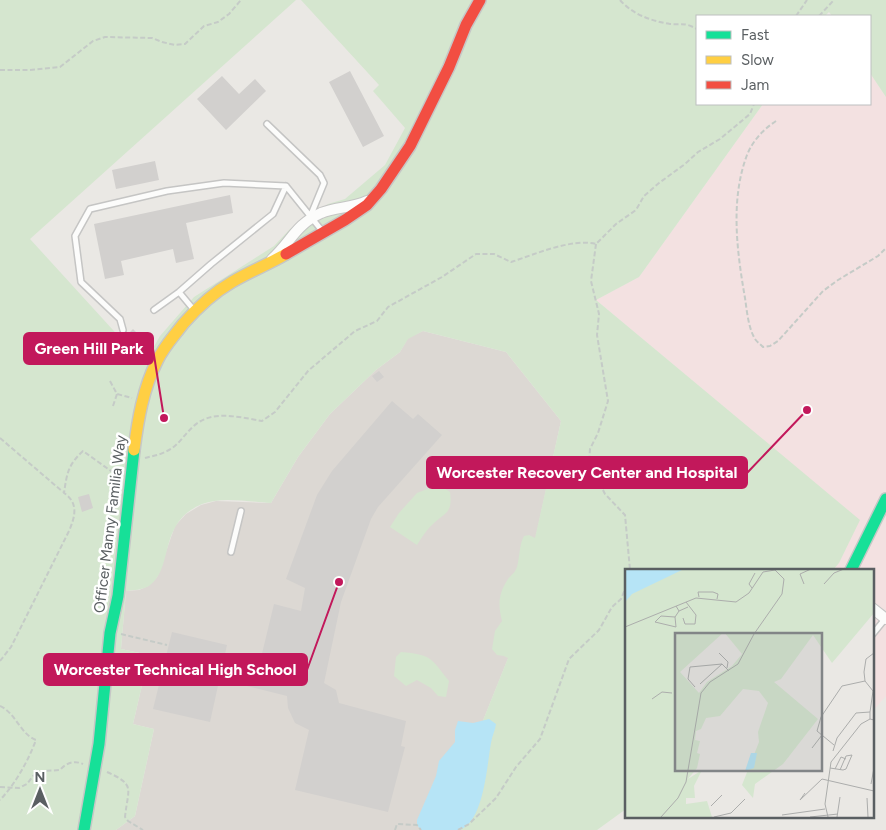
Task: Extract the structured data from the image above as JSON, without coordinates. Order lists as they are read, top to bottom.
{
  "streets": {
    "street": ["Officer Manny Familia Way"]
  },
  "places": ["Worcester Recovery Center and Hospital", "Green Hill Park", "Worcester Technical High School"],
  "legend": ["Fast", "Slow", "Jam"],
  "north": "top"
}
